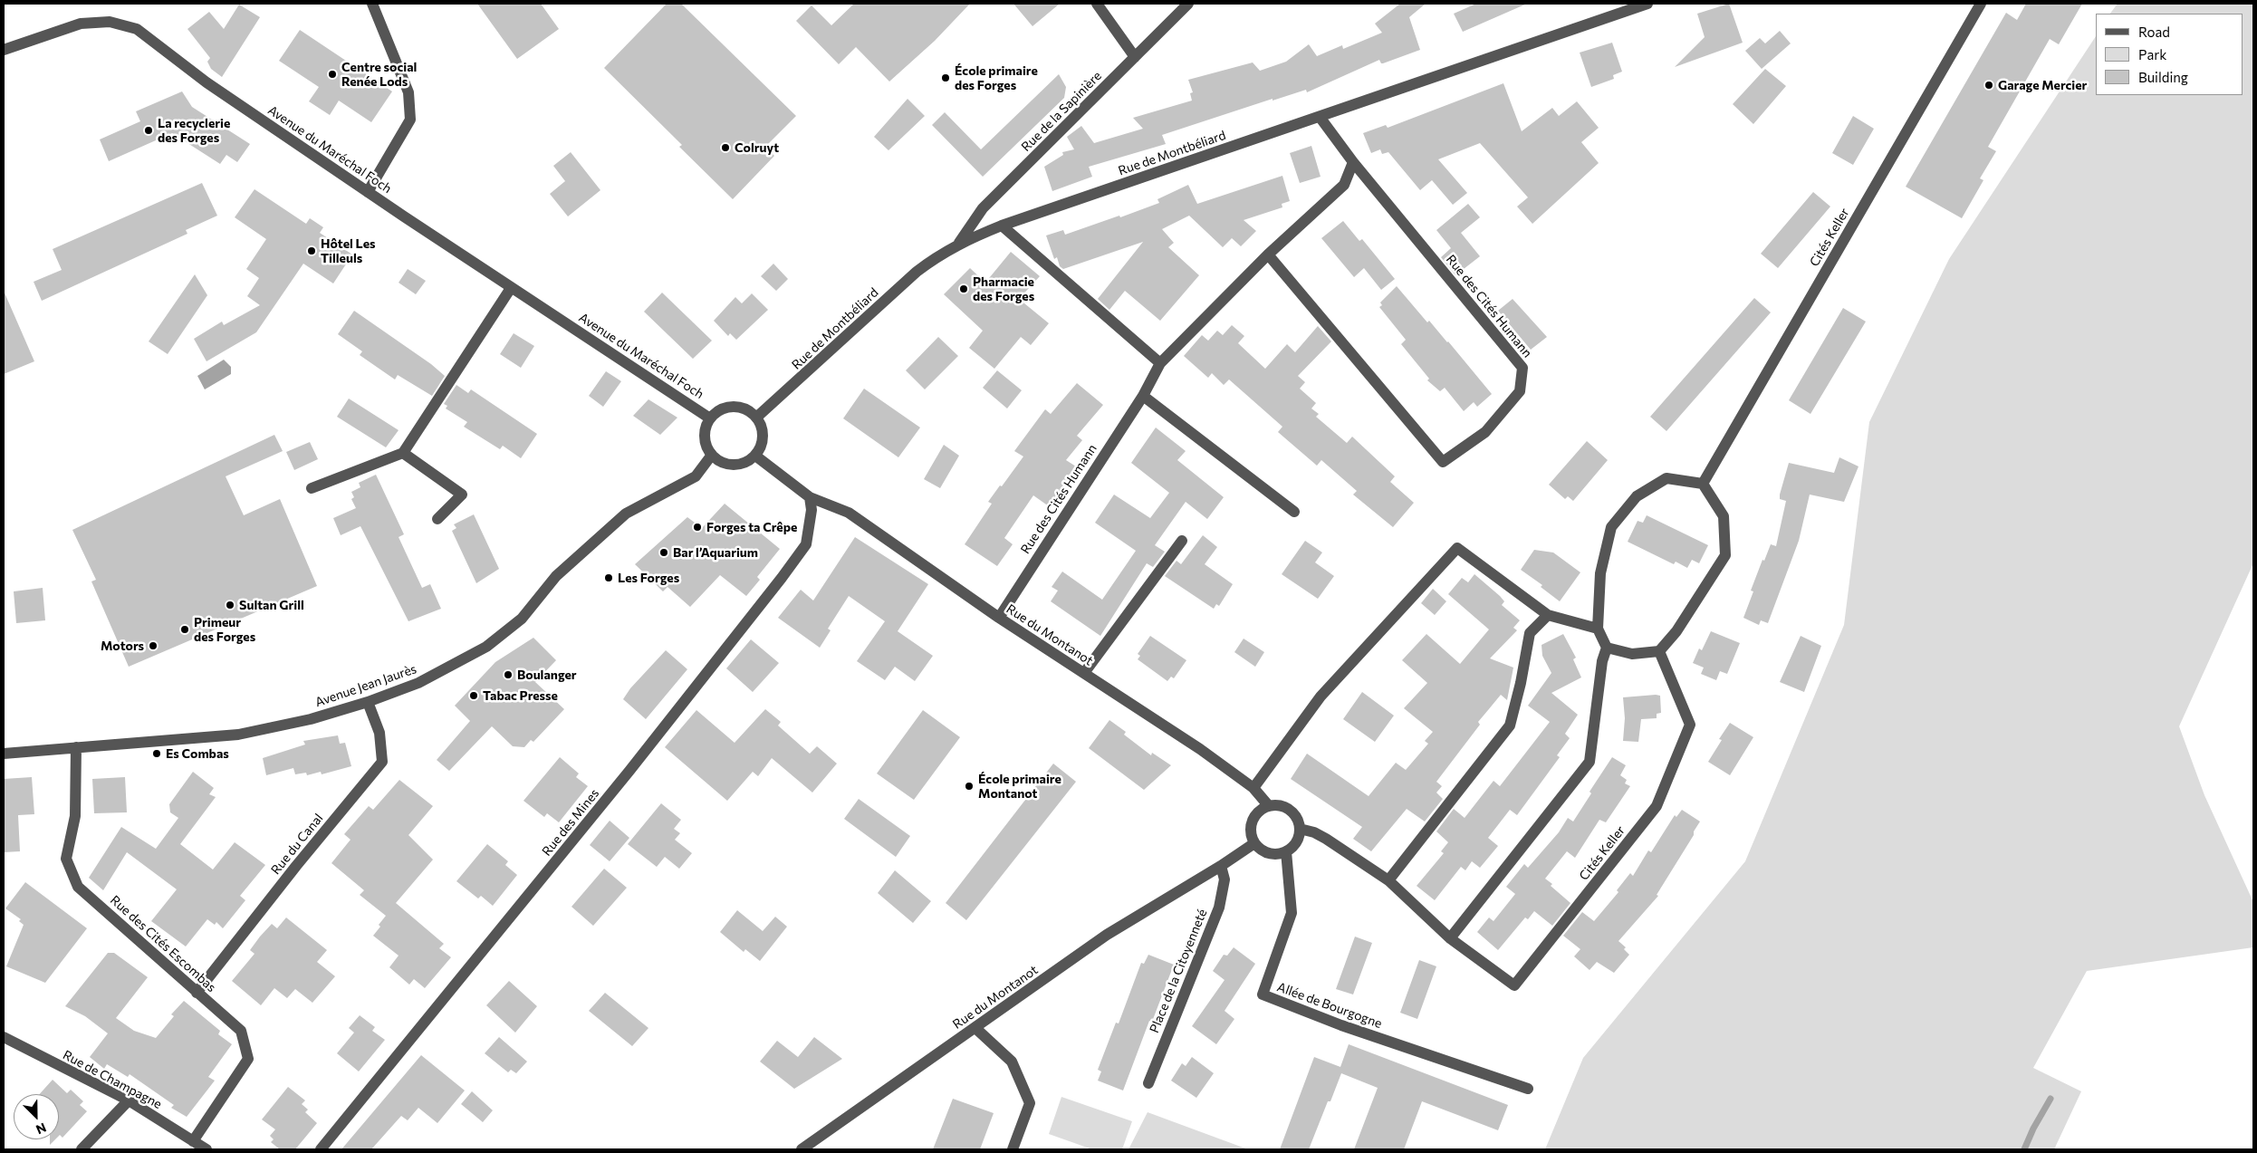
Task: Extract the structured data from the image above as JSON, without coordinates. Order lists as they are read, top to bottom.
{
  "streets": {
    "street": [
      "Rue de la Sapinière",
      "Avenue du Maréchal Foch",
      "Rue de Montbéliard",
      "Cités Keller",
      "Rue des Cités Humann",
      "Rue du Montanot",
      "Avenue Jean Jaurès",
      "Rue des Mines",
      "Rue du Canal",
      "Rue des Cités Escombas",
      "Place de la Citoyenneté",
      "Allée de Bourgogne",
      "Rue de Champagne"
    ]
  },
  "crossings": [
    ["Rue de la Sapinière", "Rue de Montbéliard"],
    ["Avenue du Maréchal Foch", "Rue de Montbéliard"],
    ["Avenue du Maréchal Foch", "Rue du Montanot"],
    ["Avenue du Maréchal Foch", "Avenue Jean Jaurès"],
    ["Rue de Montbéliard", "Rue des Cités Humann"],
    ["Rue de Montbéliard", "Rue du Montanot"],
    ["Rue de Montbéliard", "Avenue Jean Jaurès"],
    ["Cités Keller", "Rue du Montanot"],
    ["Cités Keller", "Allée de Bourgogne"],
    ["Rue des Cités Humann", "Rue du Montanot"],
    ["Rue du Montanot", "Avenue Jean Jaurès"],
    ["Rue du Montanot", "Rue des Mines"],
    ["Rue du Montanot", "Place de la Citoyenneté"],
    ["Rue du Montanot", "Allée de Bourgogne"],
    ["Avenue Jean Jaurès", "Rue du Canal"],
    ["Avenue Jean Jaurès", "Rue des Cités Escombas"],
    ["Rue du Canal", "Rue des Cités Escombas"],
    ["Rue des Cités Escombas", "Rue de Champagne"]
  ],
  "places": [
    "Centre social Renée Lods",
    "École primaire des Forges",
    "Garage Mercier",
    "La recyclerie des Forges",
    "Colruyt",
    "Hôtel Les Tilleuls",
    "Pharmacie des Forges",
    "Forges ta Crêpe",
    "Bar l’Aquarium",
    "Les Forges",
    "Sultan Grill",
    "Primeur des Forges",
    "Motors",
    "Boulanger",
    "Tabac Presse",
    "Es Combas",
    "École primaire Montanot"
  ],
  "legend": ["Road", "Park", "Building"],
  "north": "bottom right"
}
